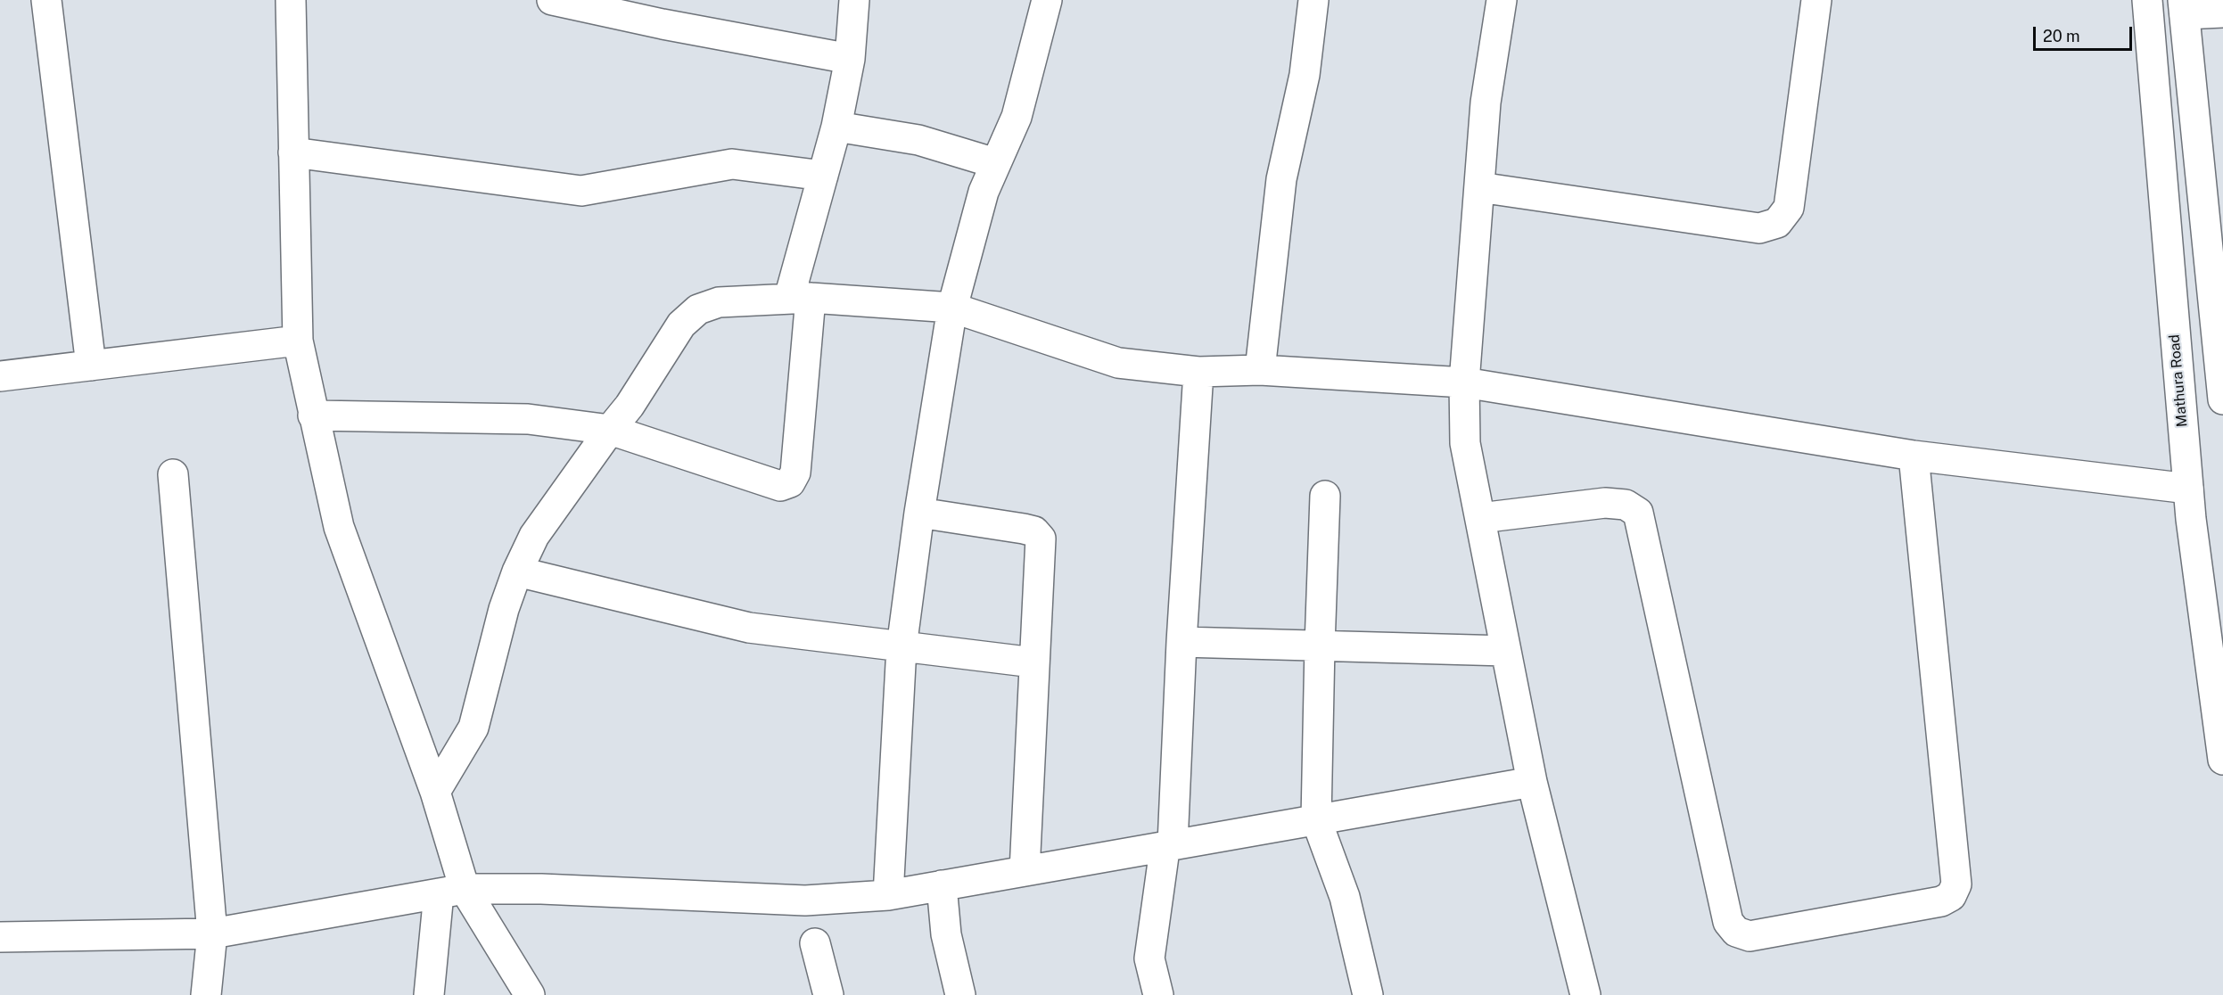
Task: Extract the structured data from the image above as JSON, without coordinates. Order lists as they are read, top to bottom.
{
  "streets": {
    "street": ["Mathura Road"]
  },
  "scale_bar": "20 m"
}
